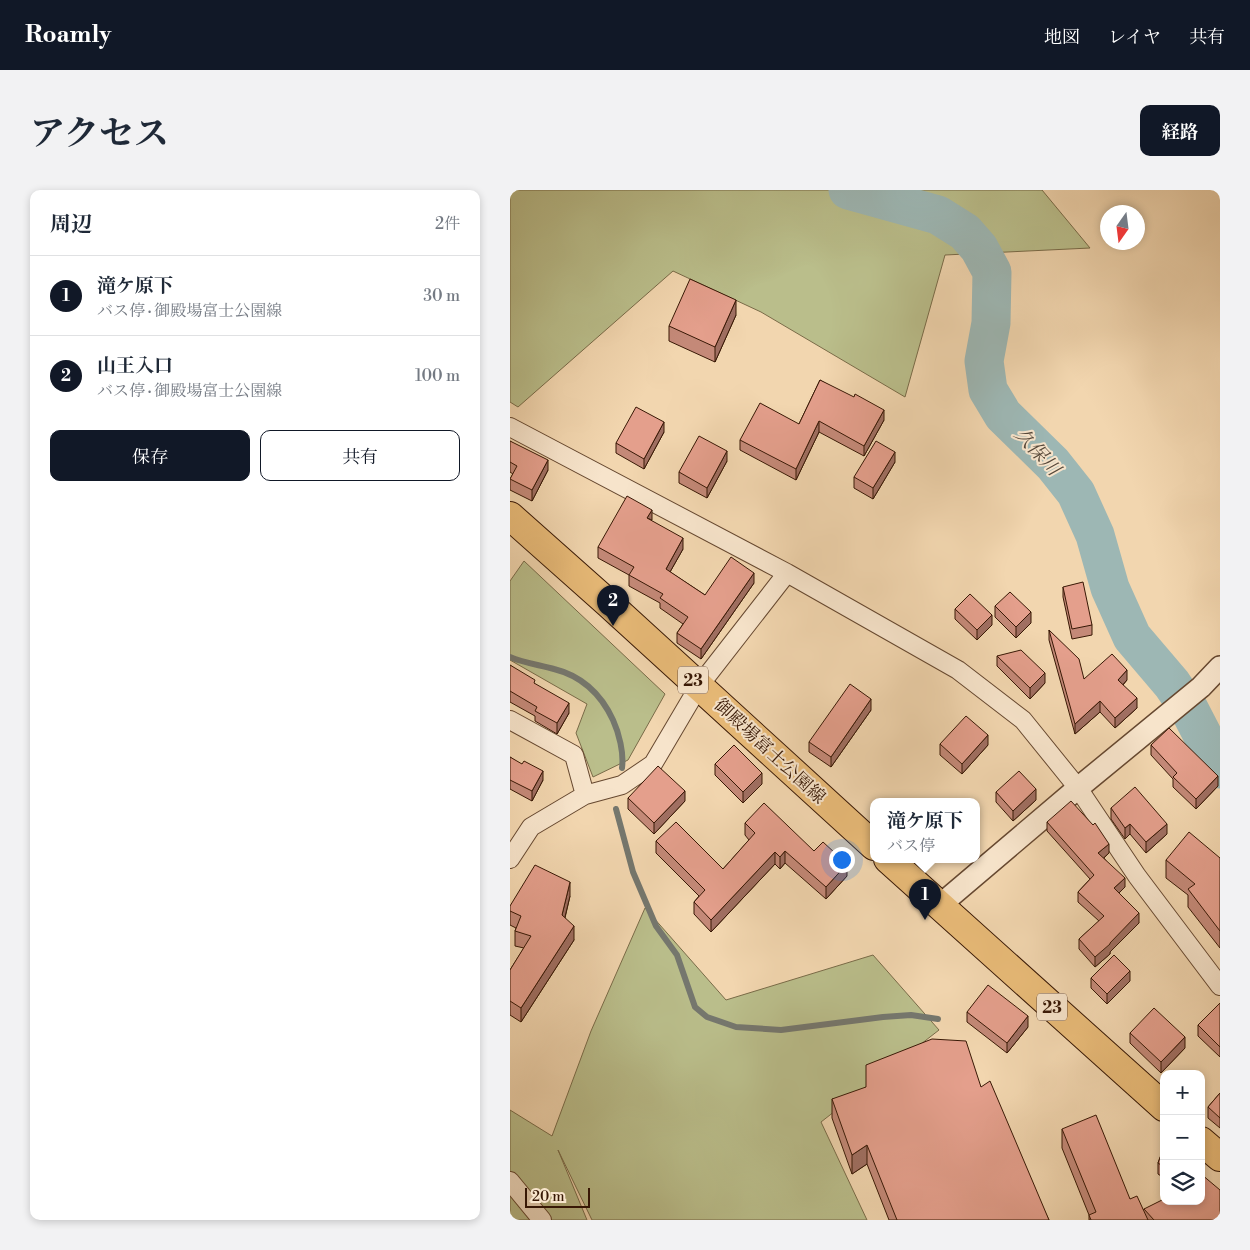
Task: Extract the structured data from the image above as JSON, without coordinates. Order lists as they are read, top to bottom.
{
  "streets": {
    "main road": ["23", "御殿場富士公園線"]
  },
  "water": ["久保川"],
  "scale_bar": "20 m",
  "north": "bottom",
  "page": {
    "header": "Roamly",
    "nav": ["地図", "レイヤ", "共有"],
    "title": "アクセス",
    "buttons": [
      "経路",
      ["保存", "共有"]
    ],
    "heading": ["周辺", "2件"],
    "list": [
      {
        "mark": "1",
        "name": "滝ケ原下",
        "note": "バス停 · 御殿場富士公園線",
        "value": "30 m"
      },
      {
        "mark": "2",
        "name": "山王入口",
        "note": "バス停 · 御殿場富士公園線",
        "value": "100 m"
      }
    ],
    "pins": ["2", "1"],
    "popup": ["滝ケ原下", "バス停"],
    "map_buttons": ["+", "−"],
    "scale": "20 m"
  }
}
